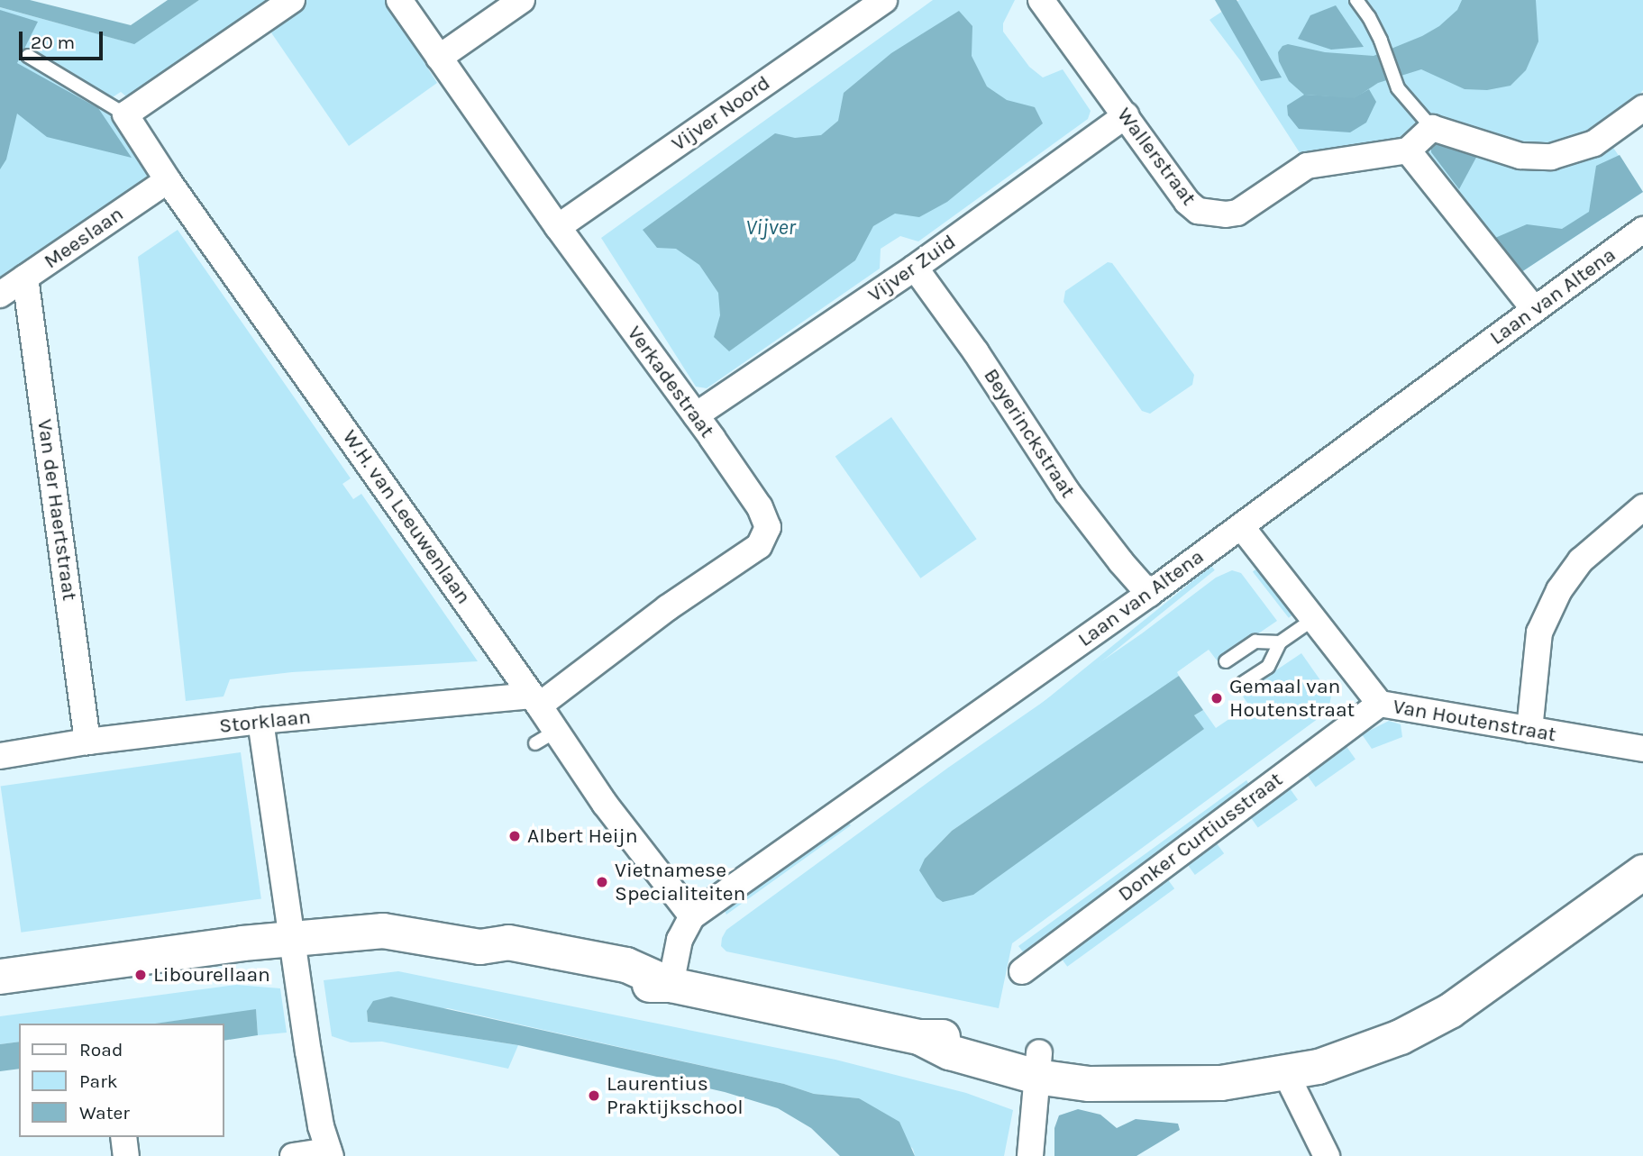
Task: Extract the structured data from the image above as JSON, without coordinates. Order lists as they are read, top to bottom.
{
  "streets": {
    "street": [
      "Vijver Noord",
      "Wallerstraat",
      "Meeslaan",
      "Vijver Zuid",
      "Laan van Altena",
      "Verkadestraat",
      "Beyerinckstraat",
      "Van der Haertstraat",
      "W.H. van Leeuwenlaan",
      "Van Houtenstraat",
      "Storklaan",
      "Donker Curtiusstraat"
    ]
  },
  "crossings": [
    ["Vijver Noord", "Verkadestraat"],
    ["Wallerstraat", "Vijver Zuid"],
    ["Meeslaan", "Van der Haertstraat"],
    ["Meeslaan", "W.H. van Leeuwenlaan"],
    ["Vijver Zuid", "Verkadestraat"],
    ["Vijver Zuid", "Beyerinckstraat"],
    ["Laan van Altena", "Beyerinckstraat"],
    ["Laan van Altena", "W.H. van Leeuwenlaan"],
    ["Laan van Altena", "Van Houtenstraat"],
    ["Verkadestraat", "W.H. van Leeuwenlaan"],
    ["Verkadestraat", "Storklaan"],
    ["Van der Haertstraat", "Storklaan"],
    ["W.H. van Leeuwenlaan", "Storklaan"],
    ["Van Houtenstraat", "Donker Curtiusstraat"]
  ],
  "water": ["Vijver"],
  "places": [
    "Gemaal van Houtenstraat",
    "Albert Heijn",
    "Vietnamese Specialiteiten",
    "Libourellaan",
    "Laurentius Praktijkschool"
  ],
  "legend": ["Road", "Park", "Water"],
  "scale_bar": "20 m"
}
